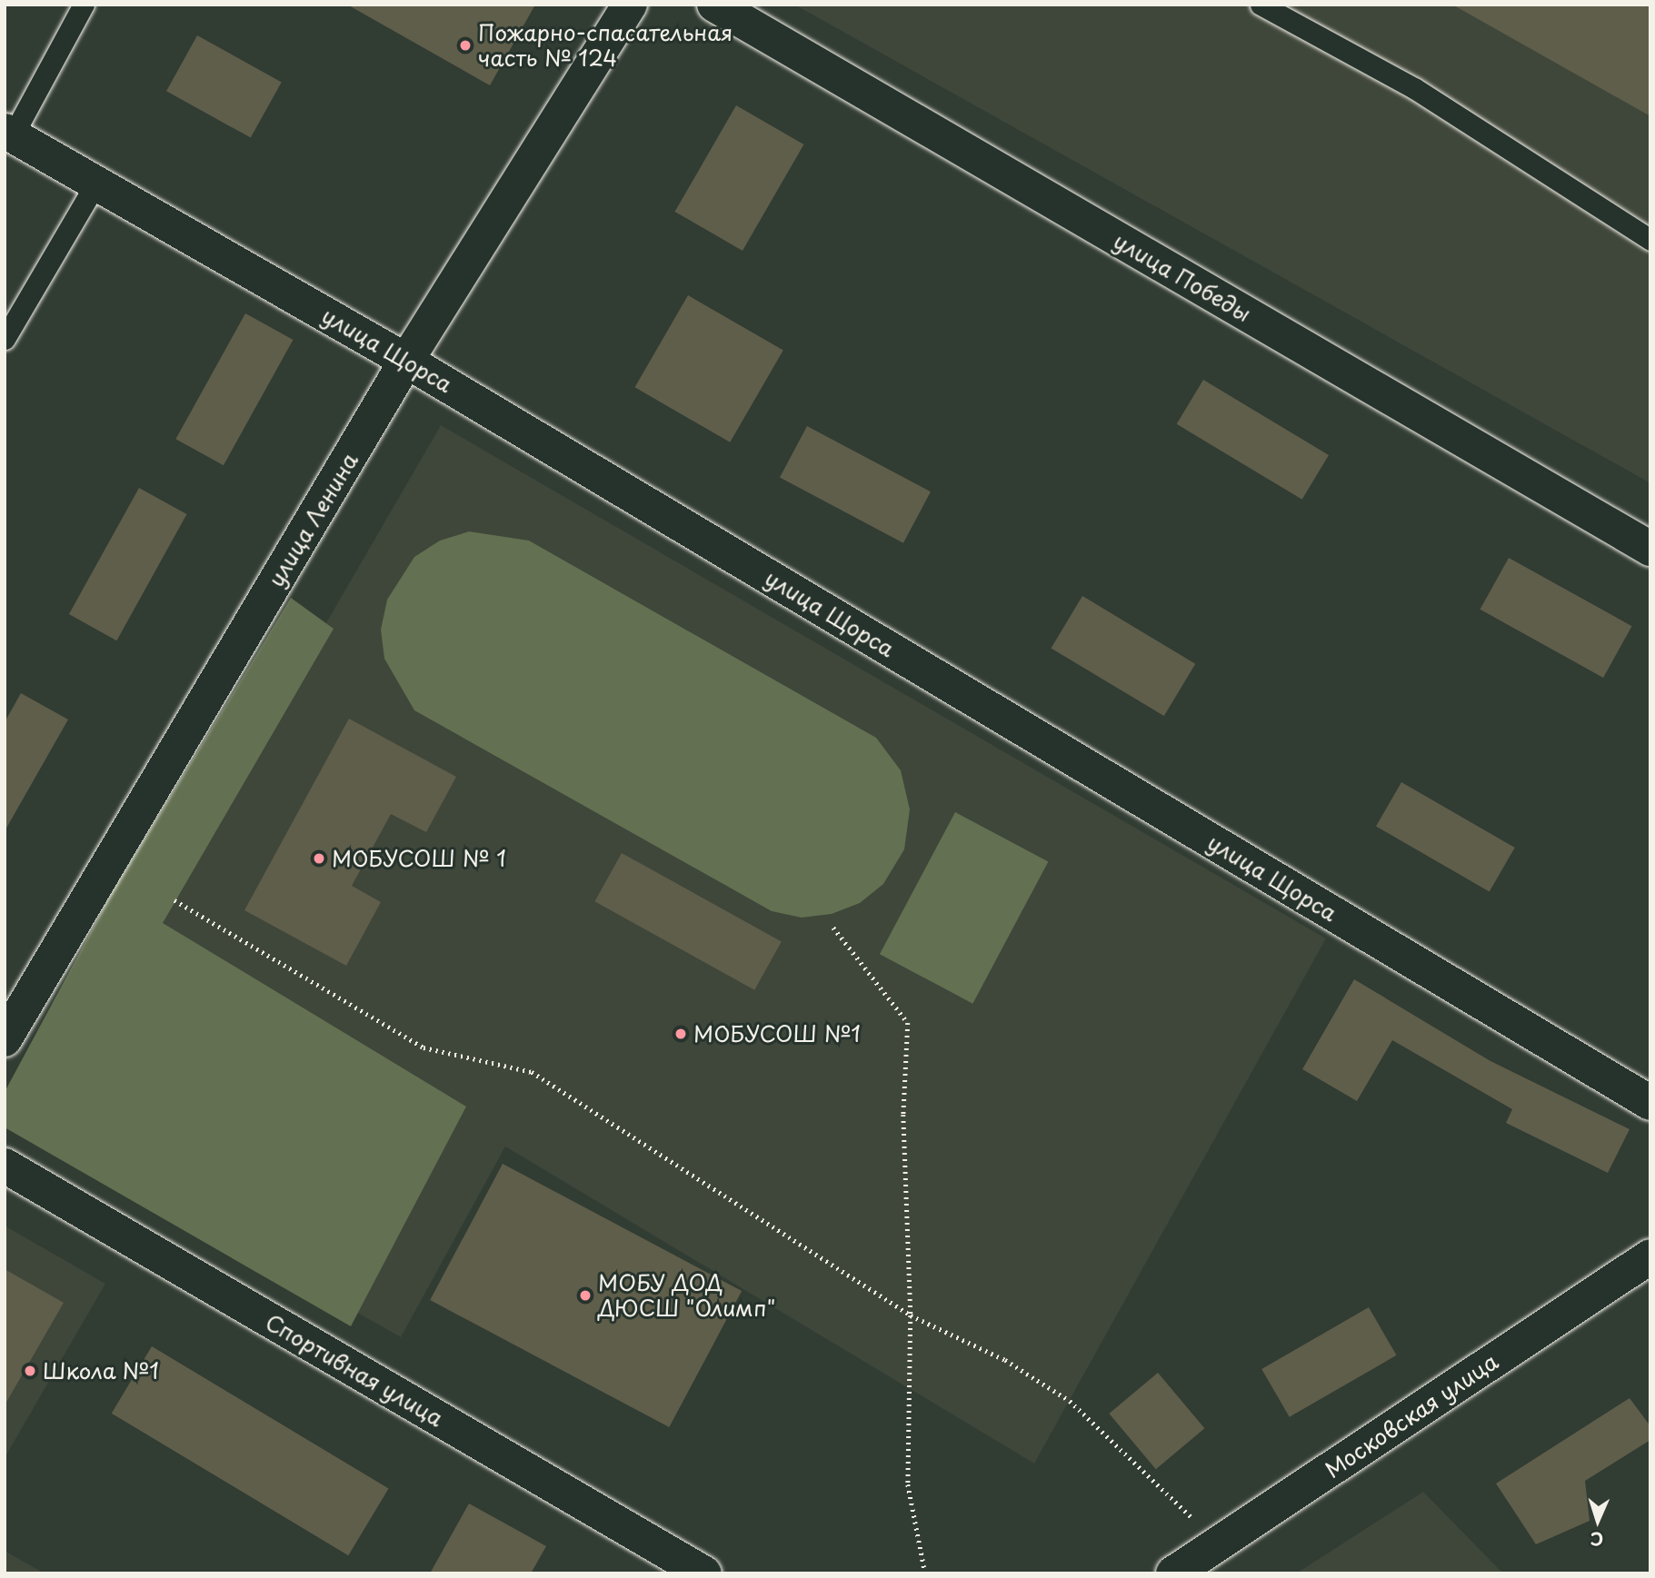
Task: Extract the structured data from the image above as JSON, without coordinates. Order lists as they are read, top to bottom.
{
  "streets": {
    "street": [
      "улица Победы",
      "улица Щорса",
      "улица Ленина",
      "Спортивная улица",
      "Московская улица"
    ]
  },
  "crossings": [
    ["улица Щорса", "улица Ленина"]
  ],
  "places": [
    "Пожарно-спасательная часть № 124",
    "МОБУСОШ № 1",
    "МОБУСОШ №1",
    "МОБУ ДОД ДЮСШ \"Олимп\"",
    "Школа №1"
  ],
  "north": "bottom"
}
